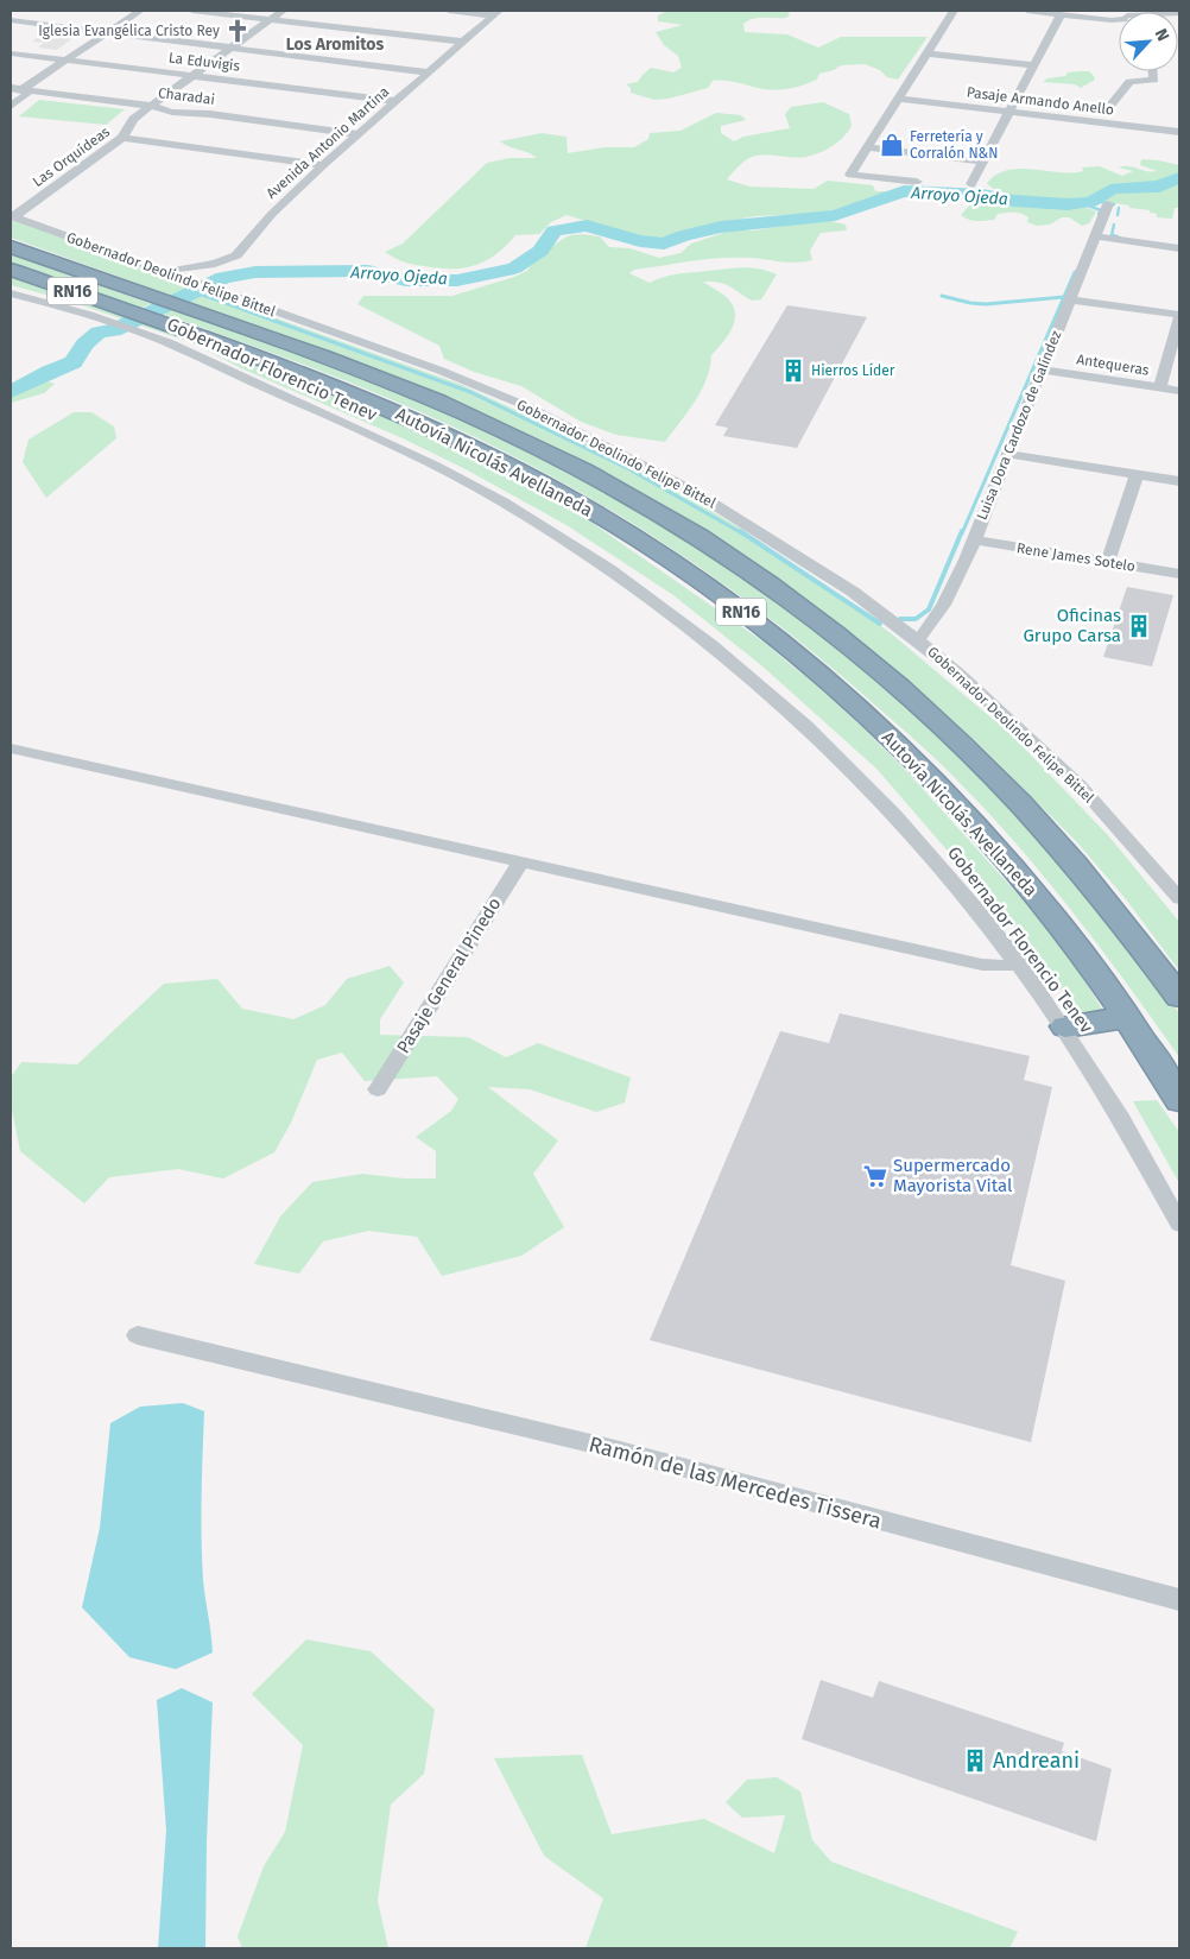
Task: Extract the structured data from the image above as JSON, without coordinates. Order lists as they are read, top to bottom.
{
  "streets": {
    "highway": ["RN16", "Autovía Nicolás Avellaneda"],
    "street": [
      "La Eduvigis",
      "Charadai",
      "Pasaje Armando Anello",
      "Avenida Antonio Martina",
      "Las Orquídeas",
      "Gobernador Deolindo Felipe Bittel",
      "Antequeras",
      "Gobernador Florencio Tenev",
      "Luisa Dora Cardozo de Galíndez",
      "Rene James Sotelo",
      "Pasaje General Pinedo",
      "Ramón de las Mercedes Tissera"
    ]
  },
  "crossings": [
    ["La Eduvigis", "Avenida Antonio Martina"],
    ["La Eduvigis", "Las Orquídeas"],
    ["Charadai", "Avenida Antonio Martina"],
    ["Charadai", "Las Orquídeas"],
    ["Avenida Antonio Martina", "Gobernador Deolindo Felipe Bittel"],
    ["Las Orquídeas", "Gobernador Deolindo Felipe Bittel"],
    ["Gobernador Deolindo Felipe Bittel", "Luisa Dora Cardozo de Galíndez"],
    ["Antequeras", "Luisa Dora Cardozo de Galíndez"],
    ["Gobernador Florencio Tenev", "Autovía Nicolás Avellaneda"],
    ["Luisa Dora Cardozo de Galíndez", "Rene James Sotelo"]
  ],
  "districts": ["Los Aromitos"],
  "water": ["Arroyo Ojeda"],
  "places": {
    "church": ["Iglesia Evangélica Cristo Rey"],
    "shop": ["Ferretería y Corralón N&N"],
    "building": ["Hierros Líder", "Oficinas Grupo Carsa", "Andreani"],
    "supermarket": ["Supermercado Mayorista Vital"]
  },
  "north": "top right"
}
